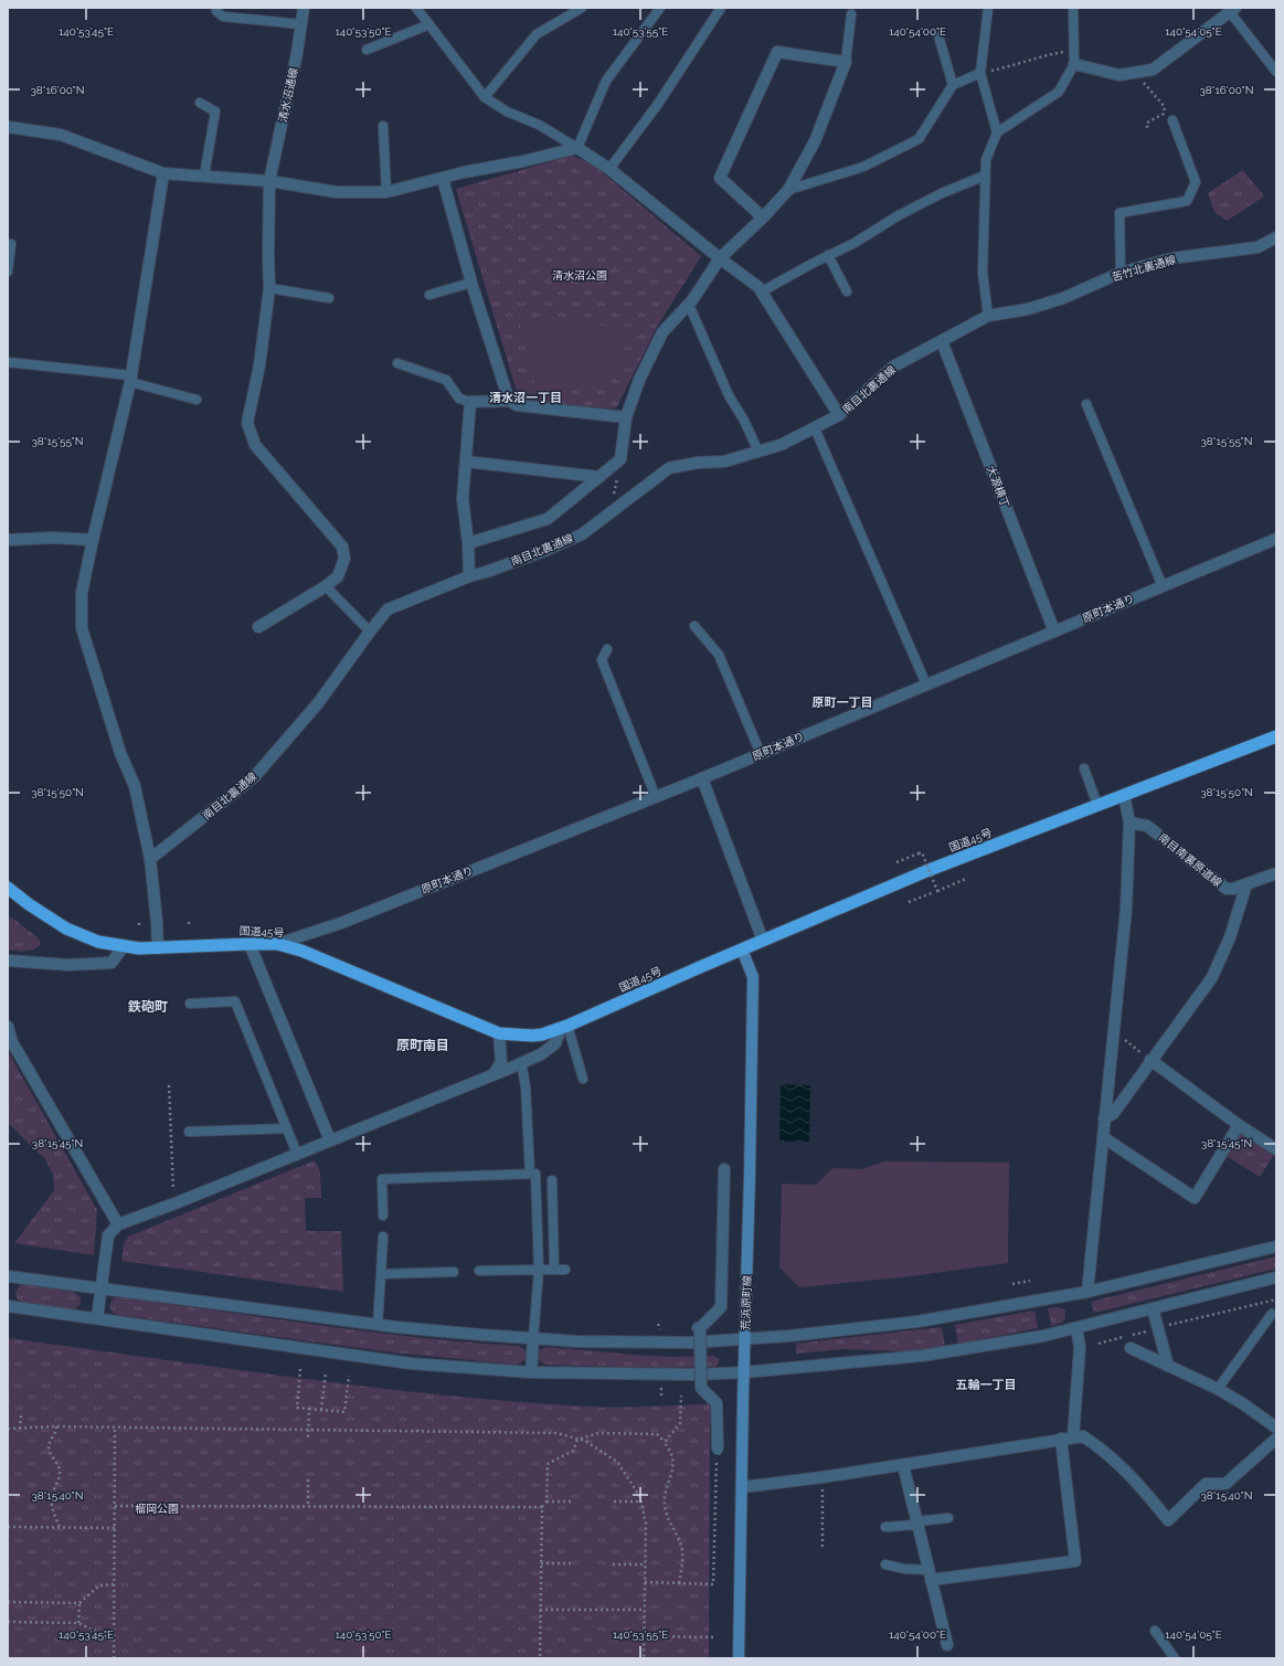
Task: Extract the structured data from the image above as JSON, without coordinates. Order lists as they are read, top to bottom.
{
  "streets": {
    "highway": ["国道45号"],
    "main road": ["荒浜原町線"],
    "street": [
      "清水沼通線",
      "苦竹北裏通線",
      "南目北裏通線",
      "大源横丁",
      "原町本通り",
      "南目南裏原道線"
    ]
  },
  "crossings": [
    ["苦竹北裏通線", "南目北裏通線"],
    ["南目北裏通線", "大源横丁"],
    ["大源横丁", "原町本通り"],
    ["原町本通り", "国道45号"],
    ["国道45号", "荒浜原町線"]
  ],
  "districts": [
    "清水沼一丁目",
    "原町一丁目",
    "鉄砲町",
    "原町南目",
    "五輪一丁目"
  ],
  "parks": ["清水沼公園", "榴岡公園"],
  "coordinates": [
    "140°53'45\"E",
    "140°53'50\"E",
    "140°53'55\"E",
    "140°54'00\"E",
    "140°54'05\"E",
    "38°16'00\"N",
    "38°15'55\"N",
    "38°15'50\"N",
    "38°15'45\"N",
    "38°15'40\"N"
  ]
}
